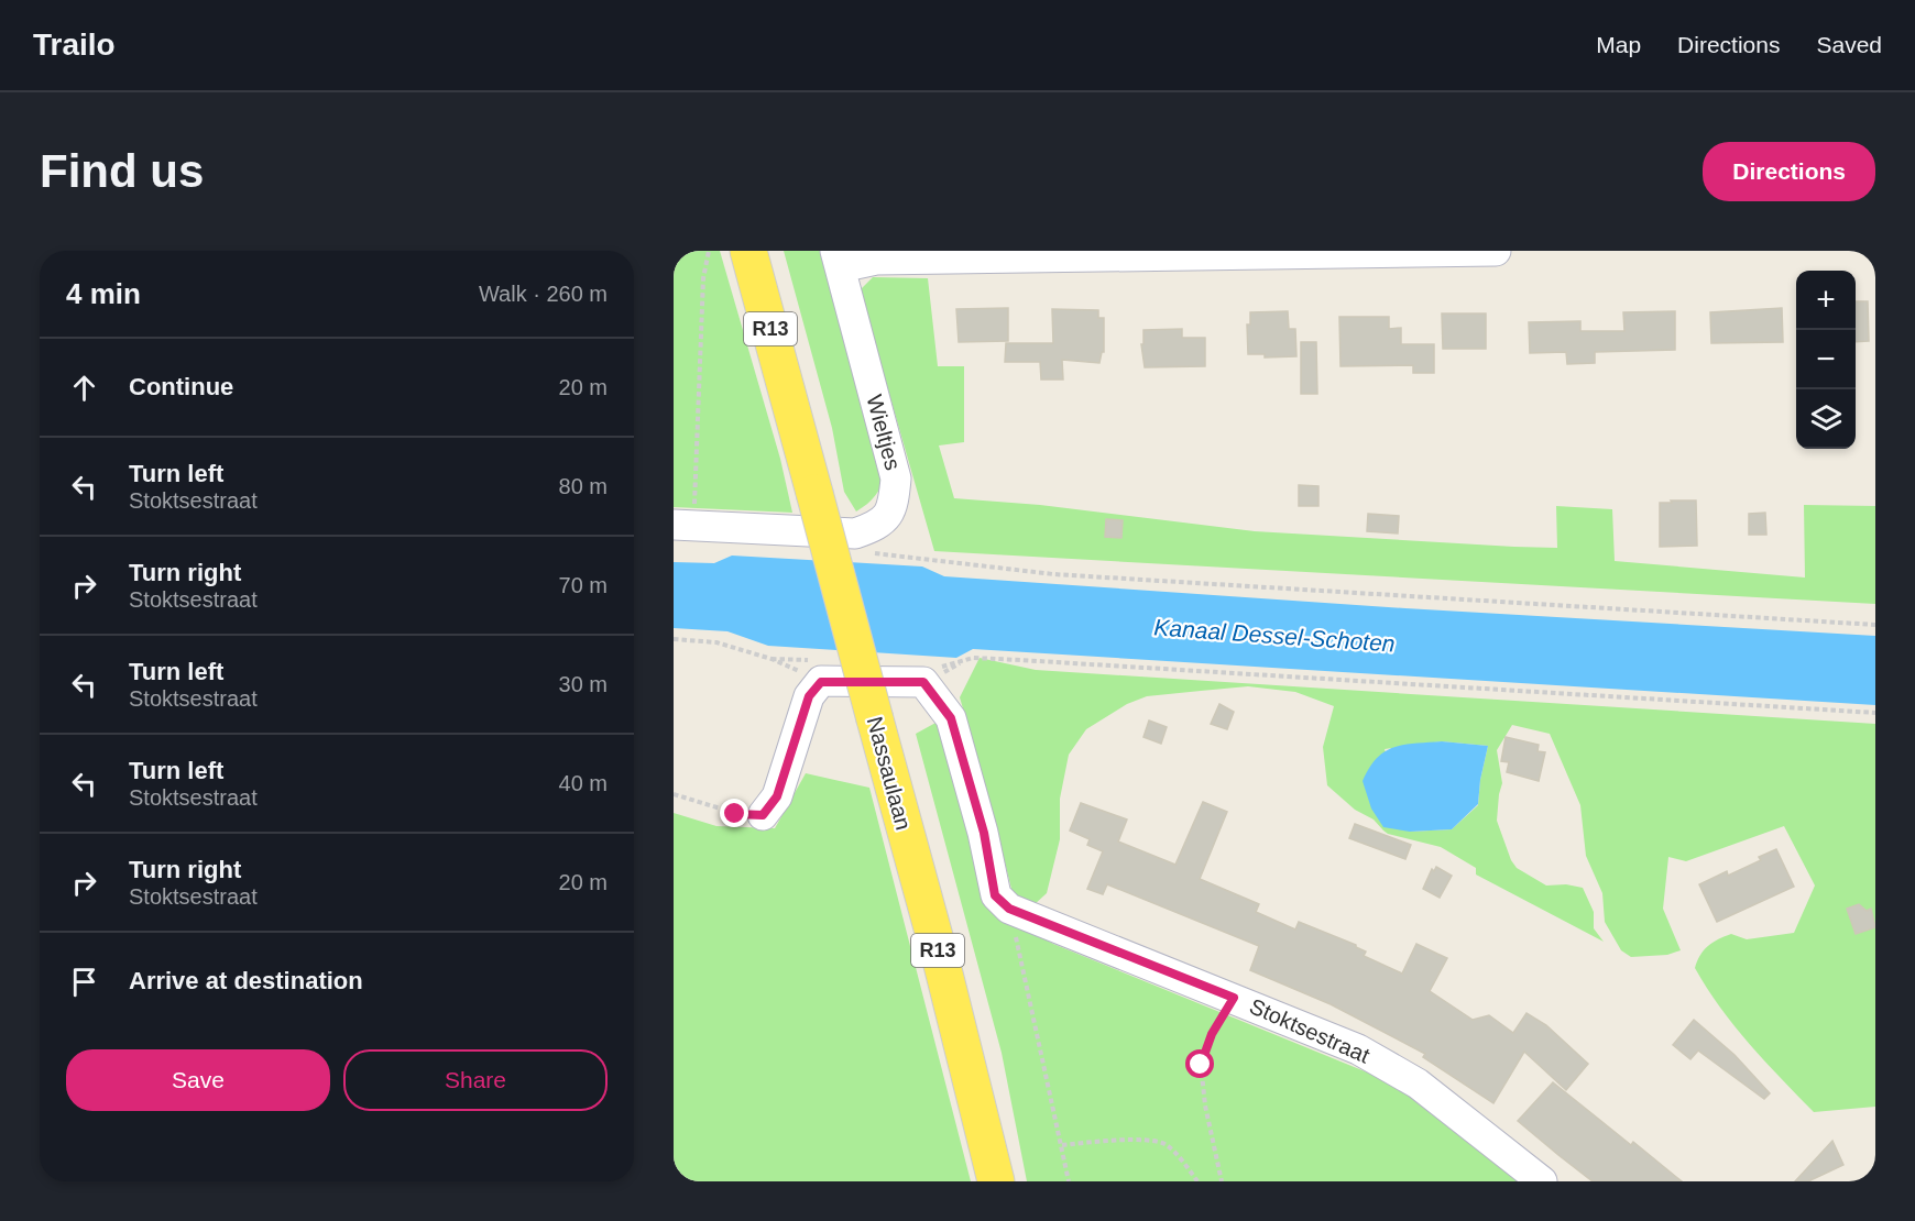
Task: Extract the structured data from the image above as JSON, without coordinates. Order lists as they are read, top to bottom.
{
  "streets": {
    "main road": ["R13", "Nassaulaan"],
    "street": ["Wieltjes", "Stoktsestraat"]
  },
  "water": ["Kanaal Dessel-Schoten"],
  "page": {
    "header": "Trailo",
    "nav": ["Map", "Directions", "Saved"],
    "buttons": [
      "Directions",
      ["Save", "Share"]
    ],
    "title": "Find us",
    "heading": ["4 min", "Walk · 260 m"],
    "map_buttons": ["+", "−"],
    "list": [
      ["Continue", "20 m"],
      ["Turn left", "Stoktsestraat", "80 m"],
      ["Turn right", "Stoktsestraat", "70 m"],
      ["Turn left", "Stoktsestraat", "30 m"],
      ["Turn left", "Stoktsestraat", "40 m"],
      ["Turn right", "Stoktsestraat", "20 m"],
      "Arrive at destination"
    ]
  }
}
